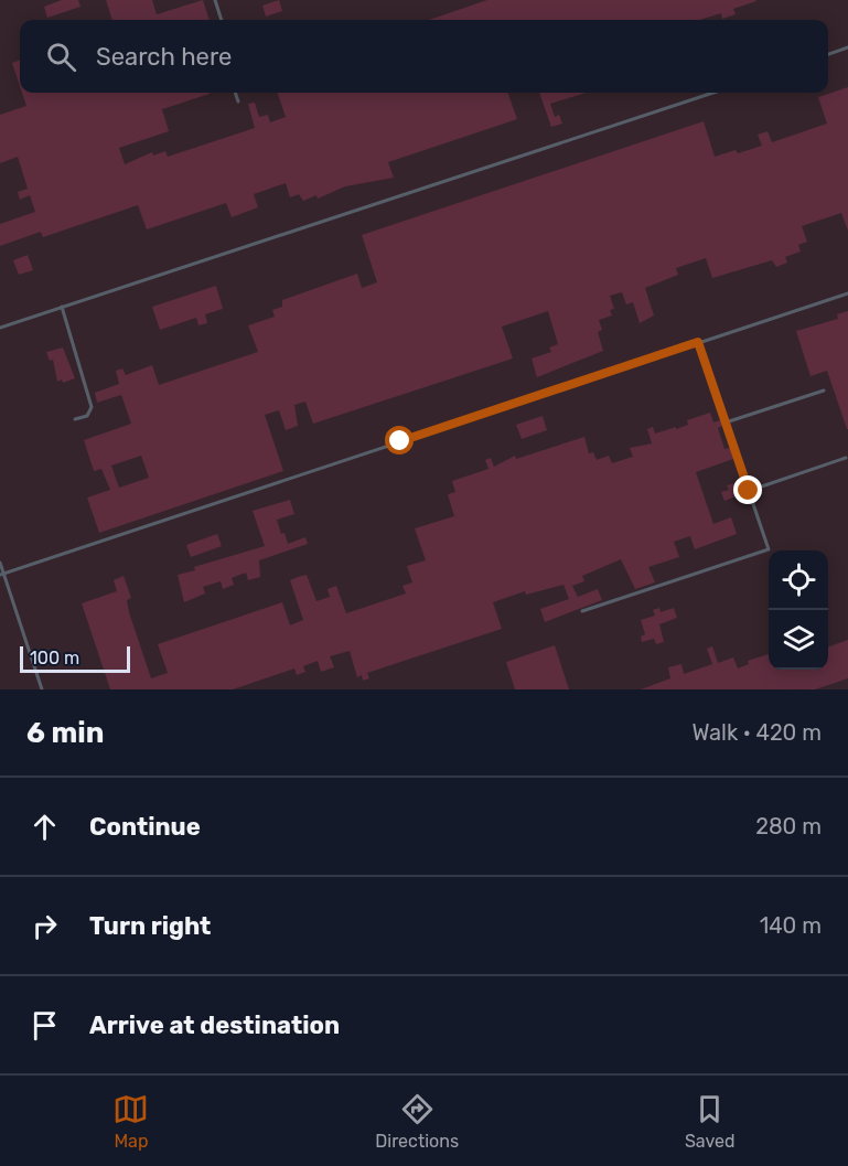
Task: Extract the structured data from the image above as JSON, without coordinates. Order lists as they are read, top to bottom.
{
  "scale_bar": "100 m",
  "page": {
    "search": "Search here",
    "scale": "100 m",
    "heading": ["6 min", "Walk · 420 m"],
    "list": [
      ["Continue", "280 m"],
      ["Turn right", "140 m"],
      "Arrive at destination"
    ],
    "nav": ["Map", "Directions", "Saved"]
  }
}
